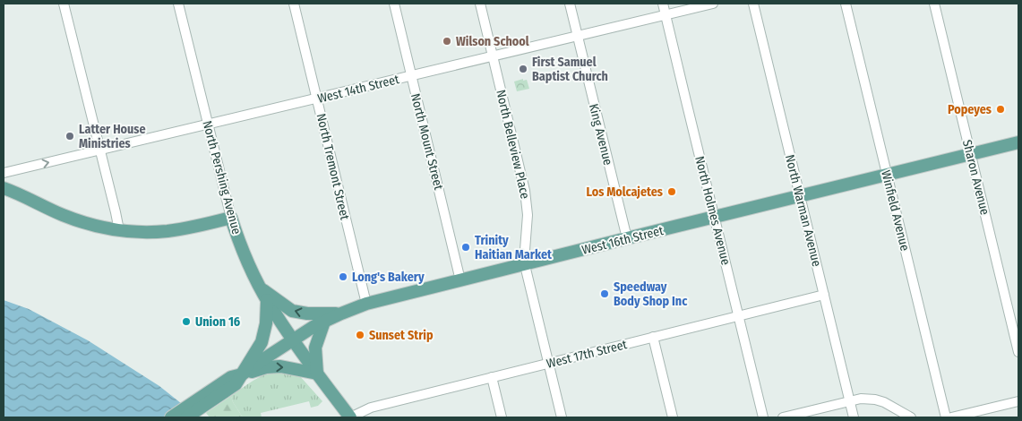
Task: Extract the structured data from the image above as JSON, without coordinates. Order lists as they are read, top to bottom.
{
  "streets": {
    "main road": ["North Pershing Avenue", "West 16th Street"],
    "street": [
      "West 14th Street",
      "King Avenue",
      "North Mount Street",
      "North Belleview Place",
      "North Tremont Street",
      "Sharon Avenue",
      "North Holmes Avenue",
      "North Warman Avenue",
      "Winfield Avenue",
      "West 17th Street"
    ]
  },
  "crossings": [
    ["West 14th Street", "King Avenue"],
    ["West 14th Street", "North Mount Street"],
    ["West 14th Street", "North Belleview Place"],
    ["West 14th Street", "North Tremont Street"],
    ["West 14th Street", "North Pershing Avenue"],
    ["West 14th Street", "North Holmes Avenue"],
    ["King Avenue", "West 16th Street"],
    ["North Mount Street", "West 16th Street"],
    ["North Belleview Place", "West 16th Street"],
    ["North Belleview Place", "West 17th Street"],
    ["North Tremont Street", "West 16th Street"],
    ["North Pershing Avenue", "West 16th Street"],
    ["North Pershing Avenue", "West 17th Street"],
    ["Sharon Avenue", "West 16th Street"],
    ["North Holmes Avenue", "West 16th Street"],
    ["North Holmes Avenue", "West 17th Street"],
    ["North Warman Avenue", "West 16th Street"],
    ["North Warman Avenue", "West 17th Street"],
    ["Winfield Avenue", "West 16th Street"]
  ],
  "places": [
    "Wilson School",
    "First Samuel Baptist Church",
    "Popeyes",
    "Latter House Ministries",
    "Los Molcajetes",
    "Trinity Haitian Market",
    "Long's Bakery",
    "Speedway Body Shop Inc",
    "Union 16",
    "Sunset Strip"
  ]
}
